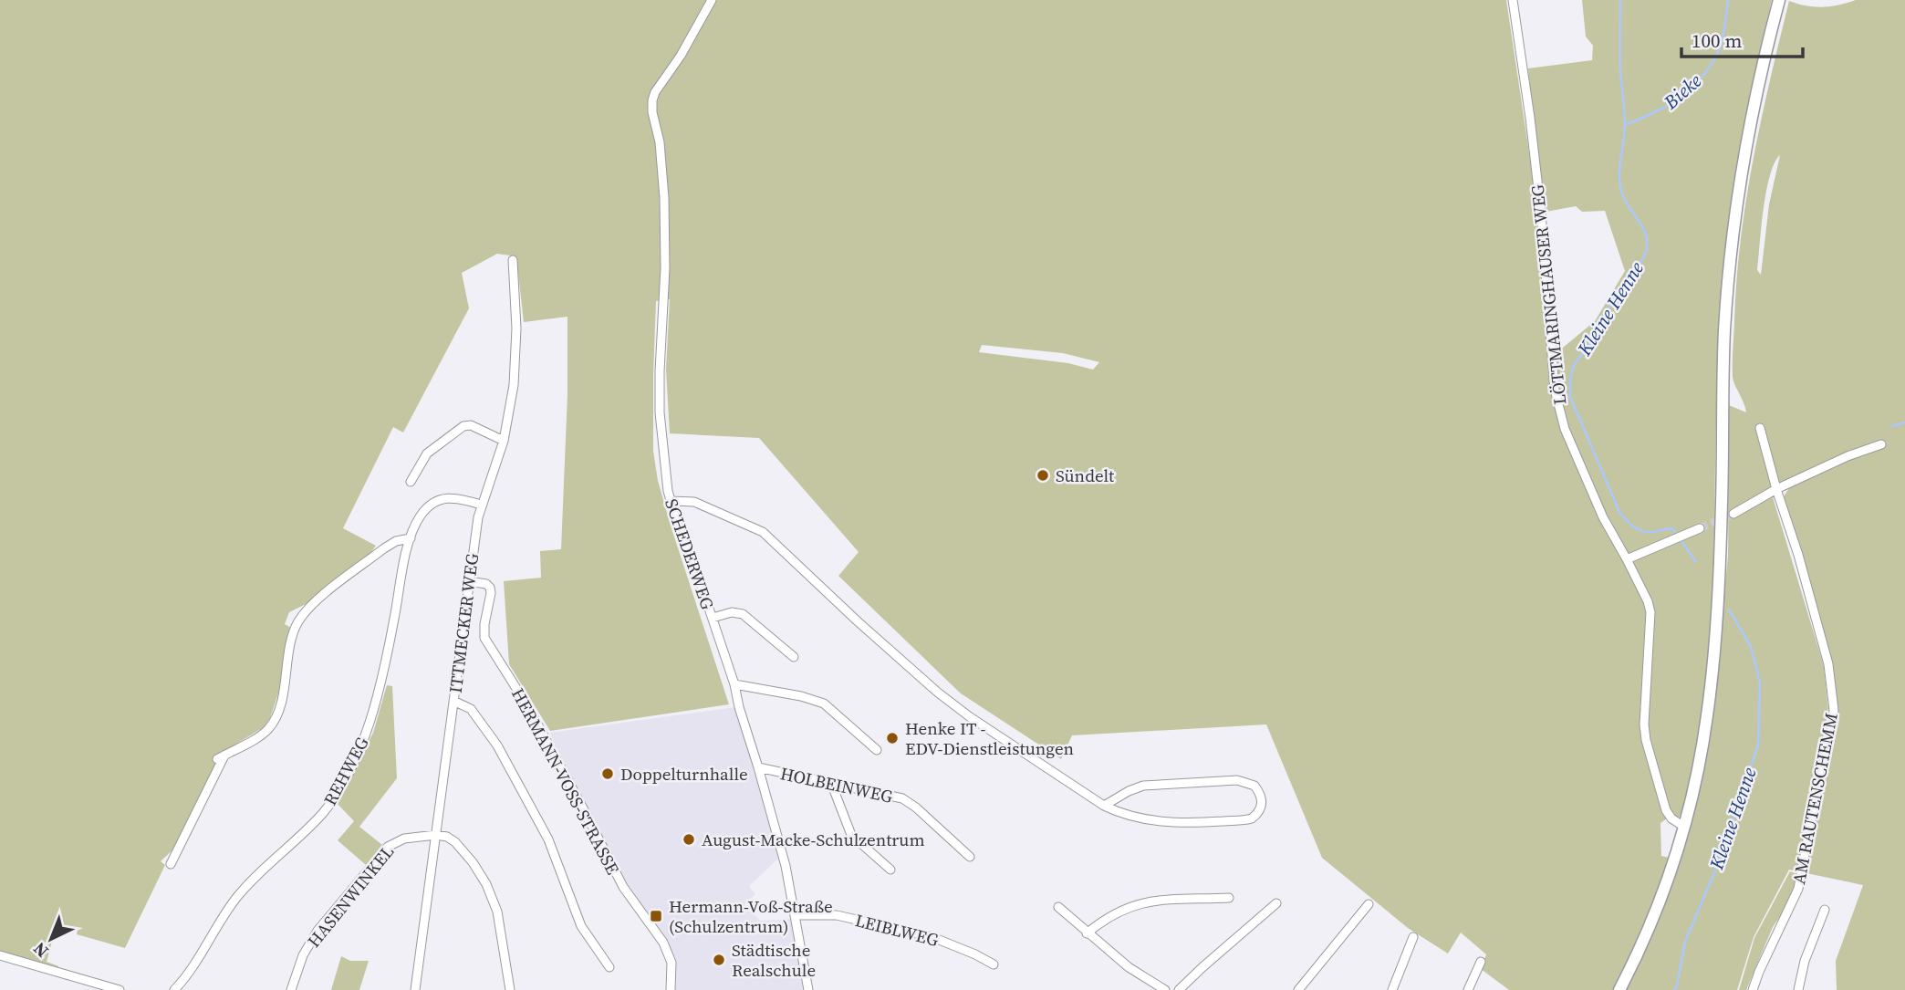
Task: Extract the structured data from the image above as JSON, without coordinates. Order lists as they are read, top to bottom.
{
  "streets": {
    "street": [
      "LÖTTMARINGHAUSER WEG",
      "SCHEDERWEG",
      "ITTMECKER WEG",
      "REHWEG",
      "HERMANN-VOSS-STRASSE",
      "HOLBEINWEG",
      "AM RAUTENSCHEMM",
      "HASENWINKEL",
      "LEIBLWEG"
    ]
  },
  "crossings": [
    ["SCHEDERWEG", "HOLBEINWEG"],
    ["SCHEDERWEG", "LEIBLWEG"],
    ["ITTMECKER WEG", "REHWEG"],
    ["ITTMECKER WEG", "HERMANN-VOSS-STRASSE"],
    ["ITTMECKER WEG", "HASENWINKEL"]
  ],
  "water": ["Bieke", "Kleine Henne"],
  "places": {
    "other": [
      "Sündelt",
      "Henke IT - EDV-Dienstleistungen",
      "Doppelturnhalle",
      "August-Macke-Schulzentrum",
      "Städtische Realschule"
    ],
    "transit": ["Hermann-Voß-Straße (Schulzentrum)"]
  },
  "scale_bar": "100 m",
  "north": "bottom left"
}
